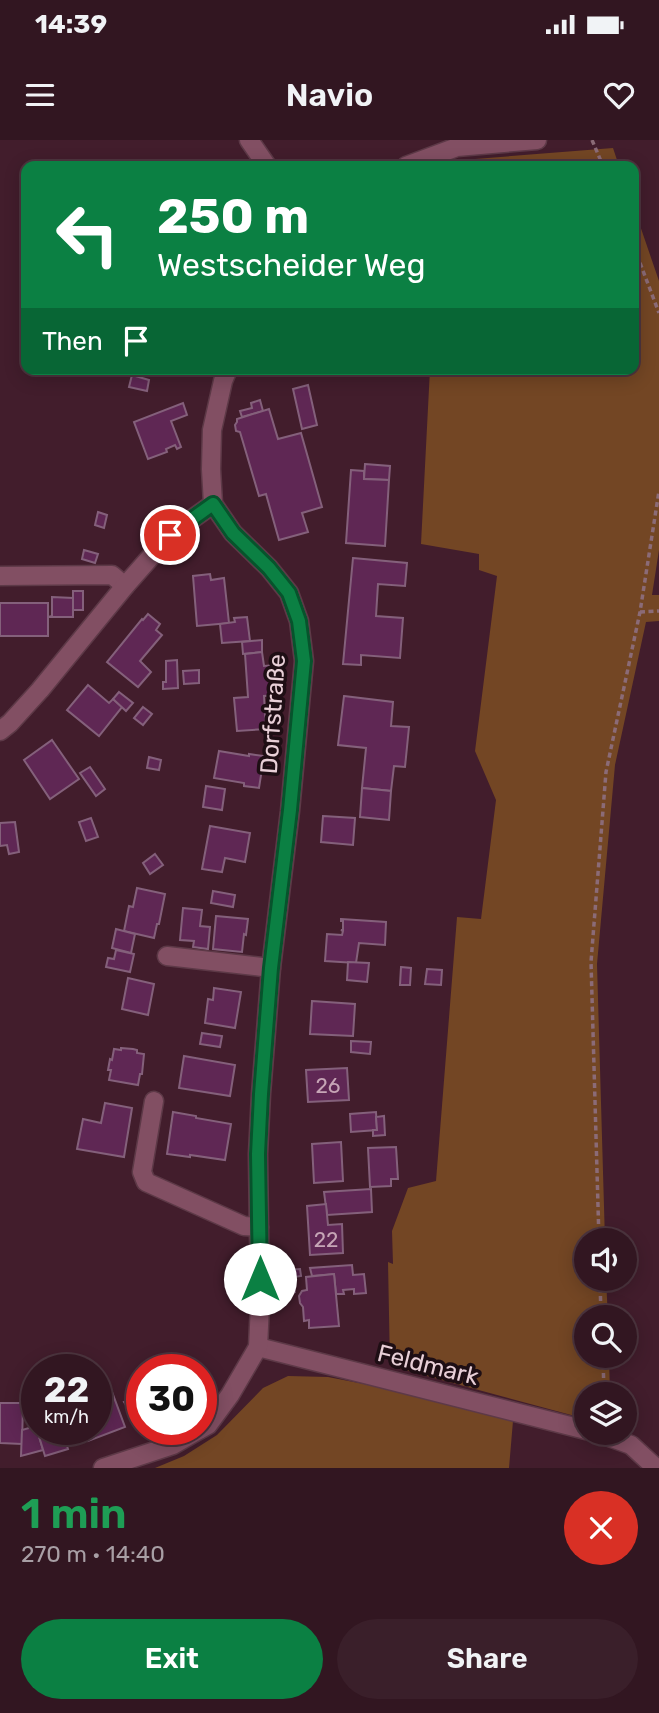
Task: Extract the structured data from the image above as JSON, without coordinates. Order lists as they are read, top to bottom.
{
  "streets": {
    "street": ["Dorfstraße", "Feldmark"]
  },
  "crossings": [
    ["Dorfstraße", "Feldmark"]
  ],
  "house_numbers": ["26", "22"],
  "page": {
    "status": "14:39",
    "header": "Navio",
    "turn": ["250 m", "Westscheider Weg"],
    "then": "Then",
    "speed": "22 km/h",
    "limit": "30",
    "heading": ["1 min", "270 m · 14:40"],
    "buttons": ["Exit", "Share"]
  }
}
